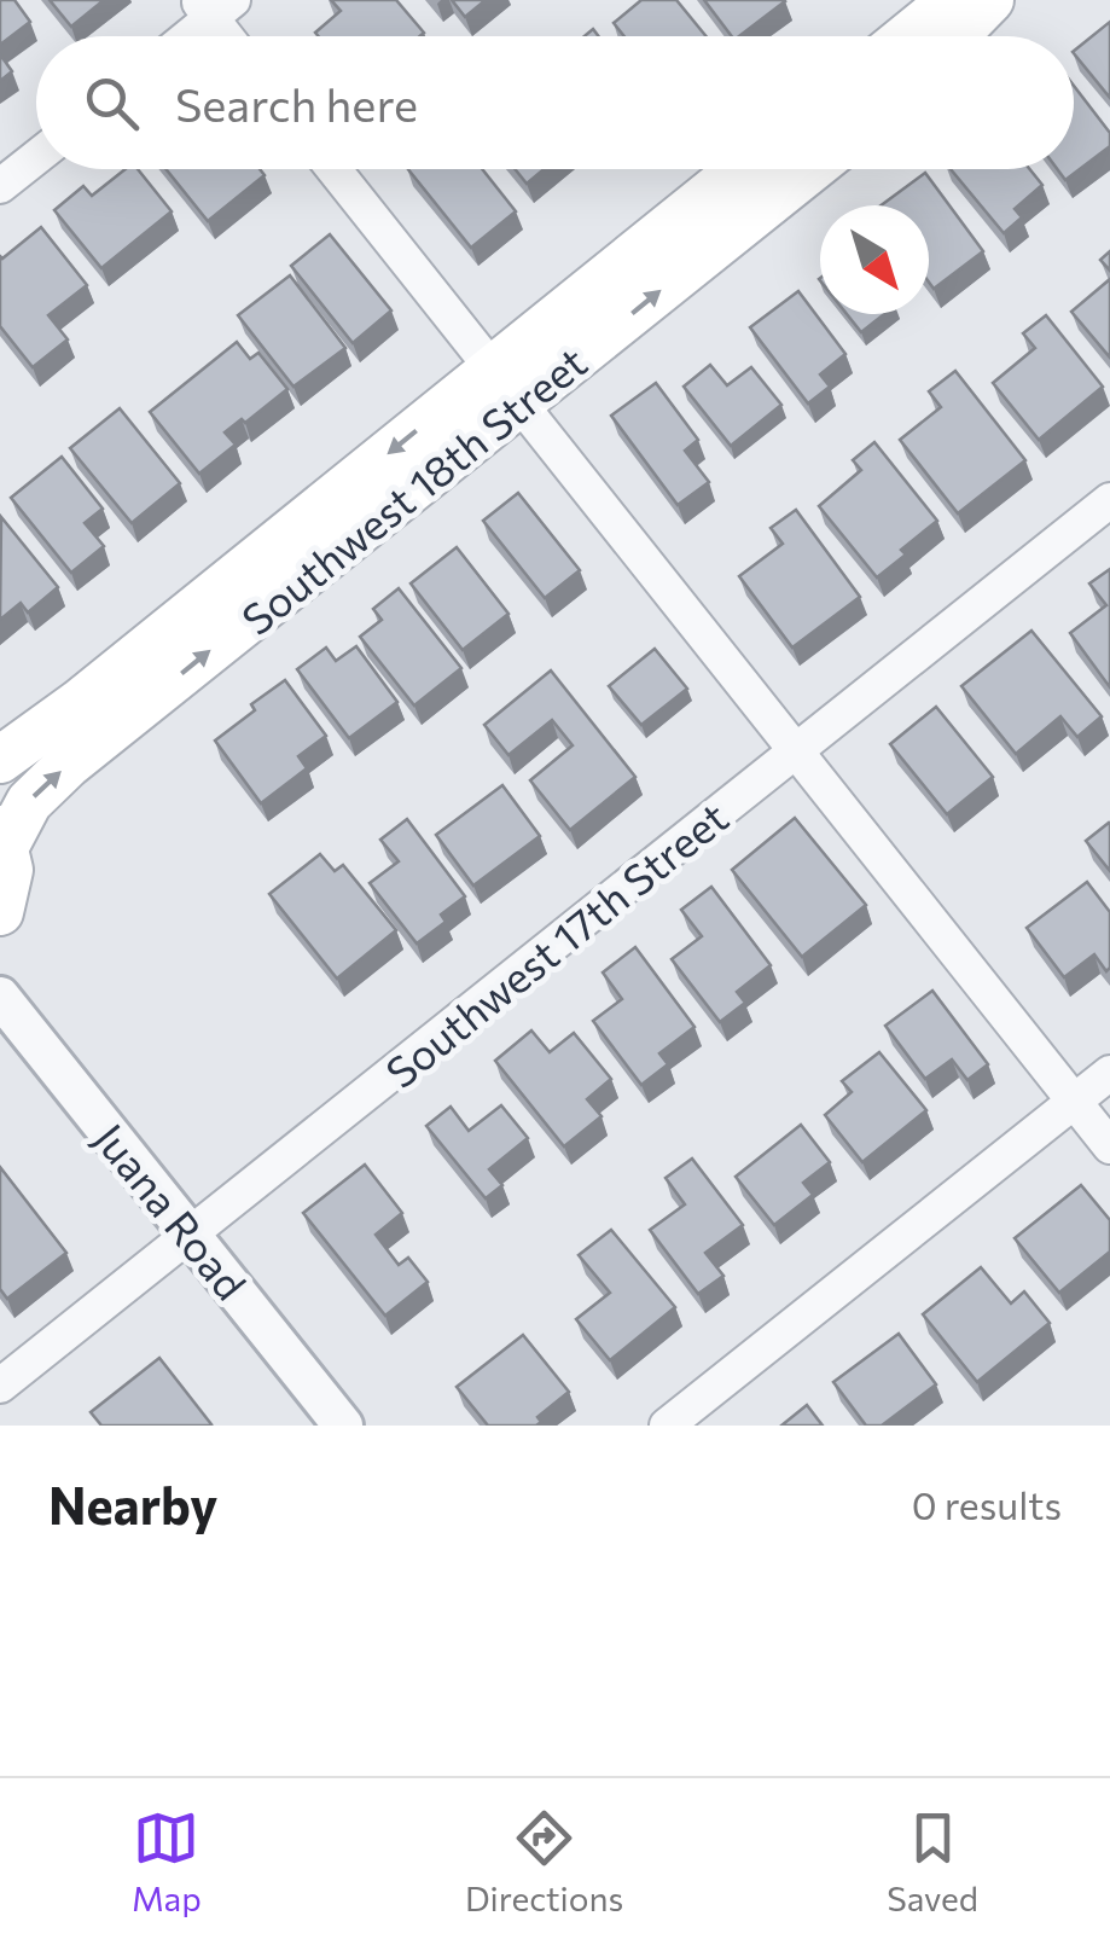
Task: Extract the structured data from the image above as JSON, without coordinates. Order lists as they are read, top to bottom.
{
  "streets": {
    "main road": ["Southwest 18th Street"],
    "street": ["Southwest 17th Street", "Juana Road"]
  },
  "crossings": [
    ["Southwest 17th Street", "Juana Road"]
  ],
  "north": "bottom right",
  "page": {
    "search": "Search here",
    "heading": ["Nearby", "0 results"],
    "nav": ["Map", "Directions", "Saved"]
  }
}
